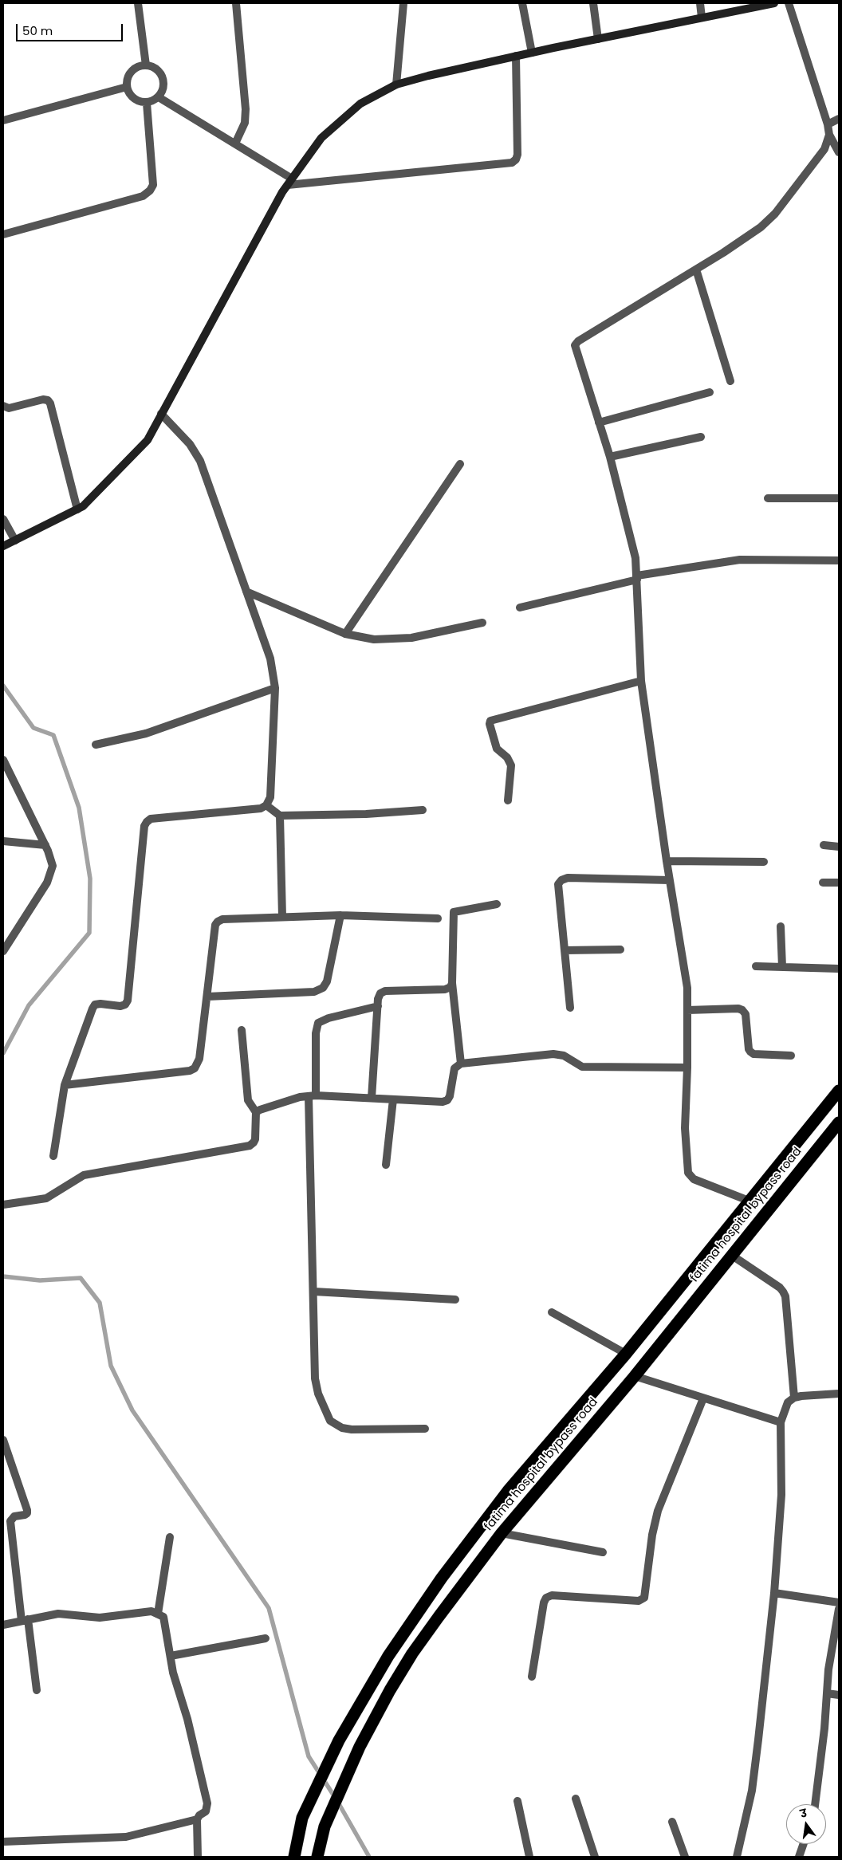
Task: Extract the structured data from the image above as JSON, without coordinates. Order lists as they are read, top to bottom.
{
  "streets": {
    "highway": ["fatima hospital bypass road"]
  },
  "scale_bar": "50 m",
  "north": "top"
}
